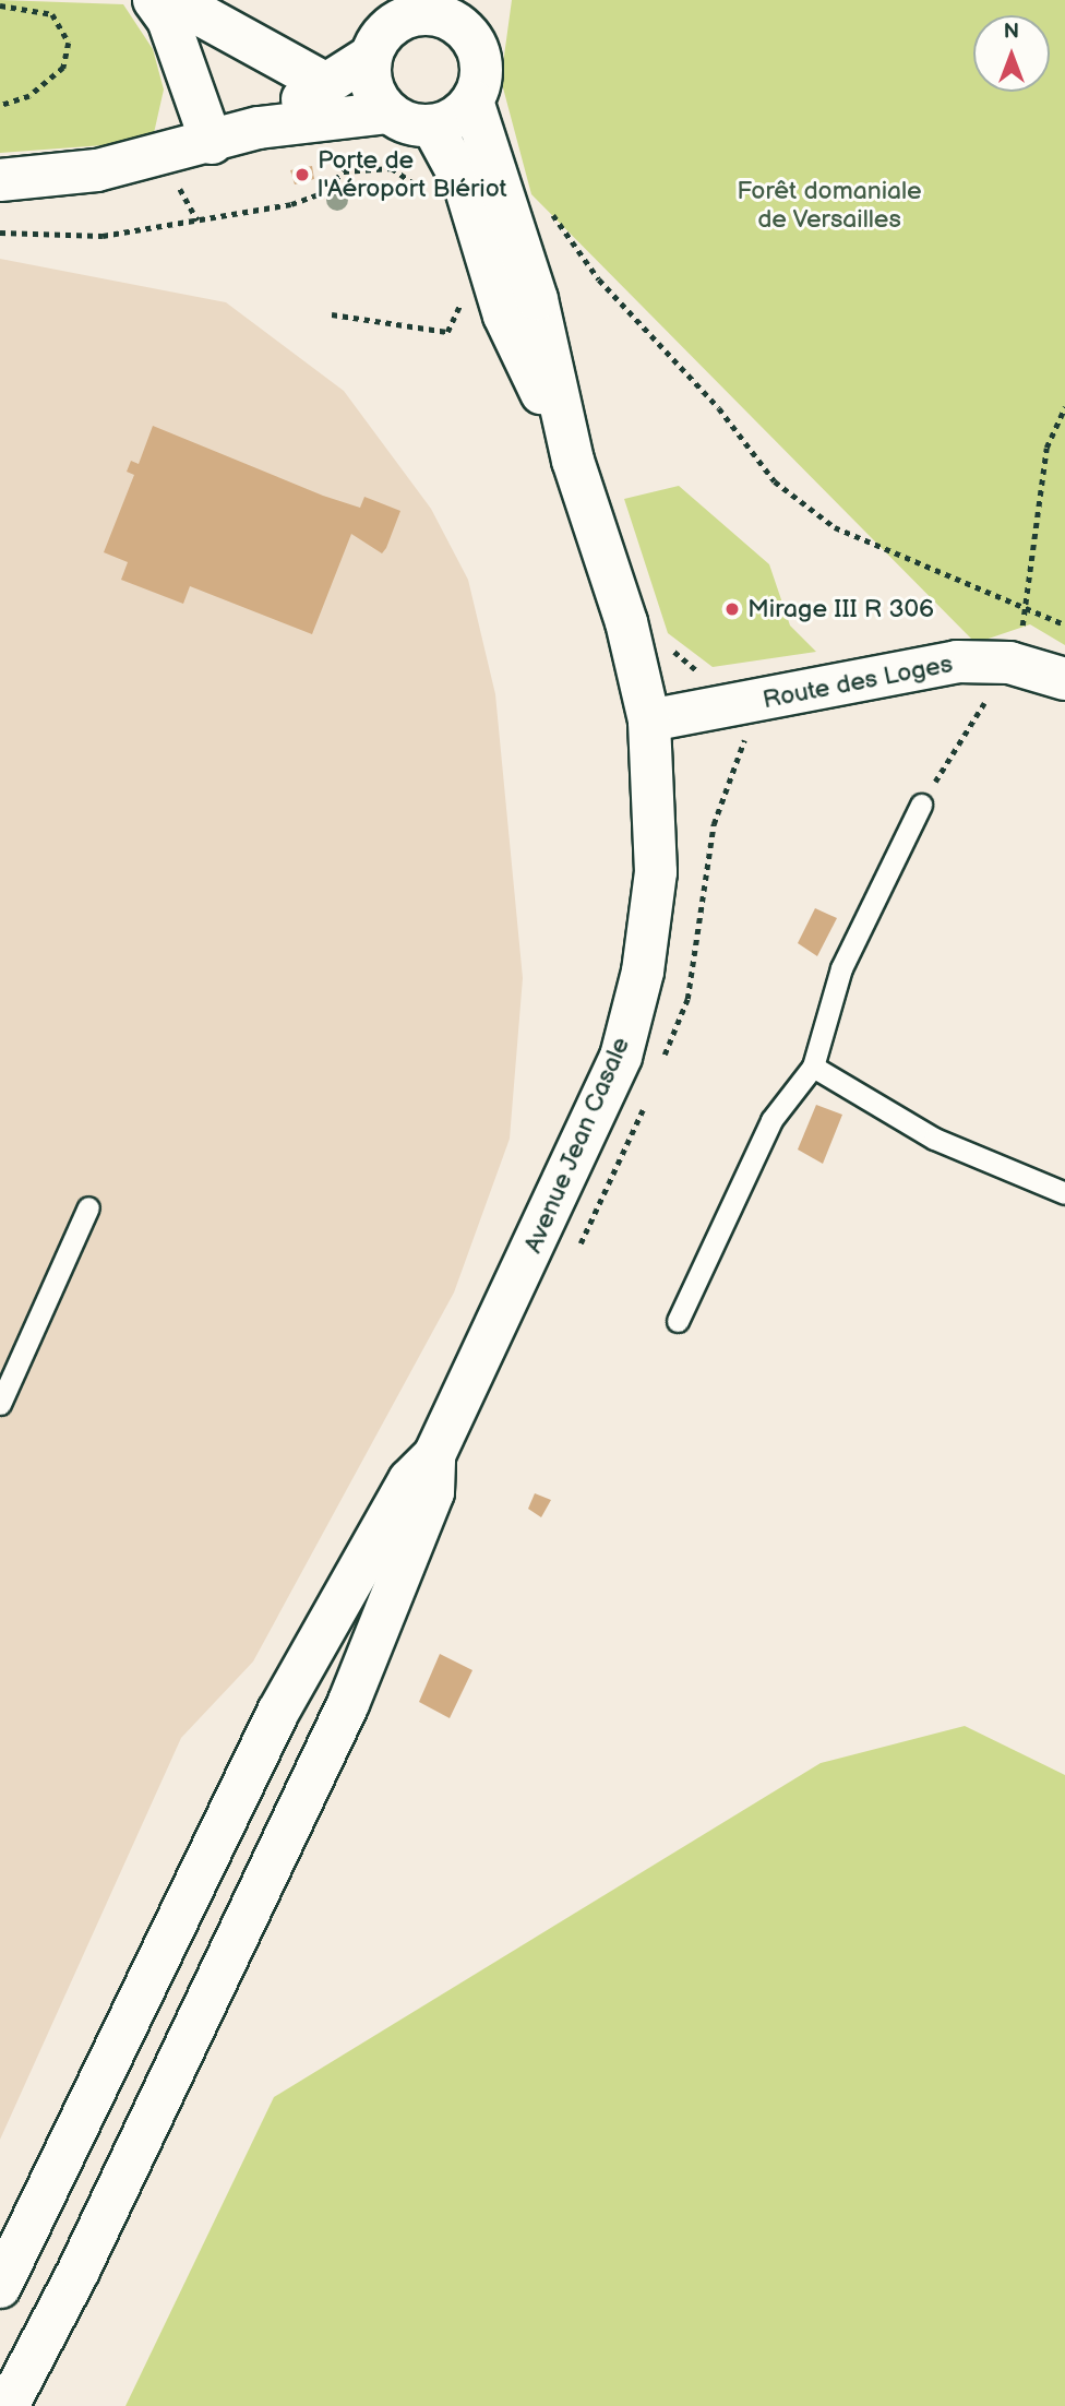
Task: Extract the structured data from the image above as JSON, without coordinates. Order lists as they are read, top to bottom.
{
  "streets": {
    "main road": ["Route des Loges", "Avenue Jean Casale"]
  },
  "crossings": [
    ["Route des Loges", "Avenue Jean Casale"]
  ],
  "parks": ["Forêt domaniale de Versailles"],
  "places": ["Porte de l'Aéroport Blériot", "Mirage III R 306"],
  "north": "top"
}
